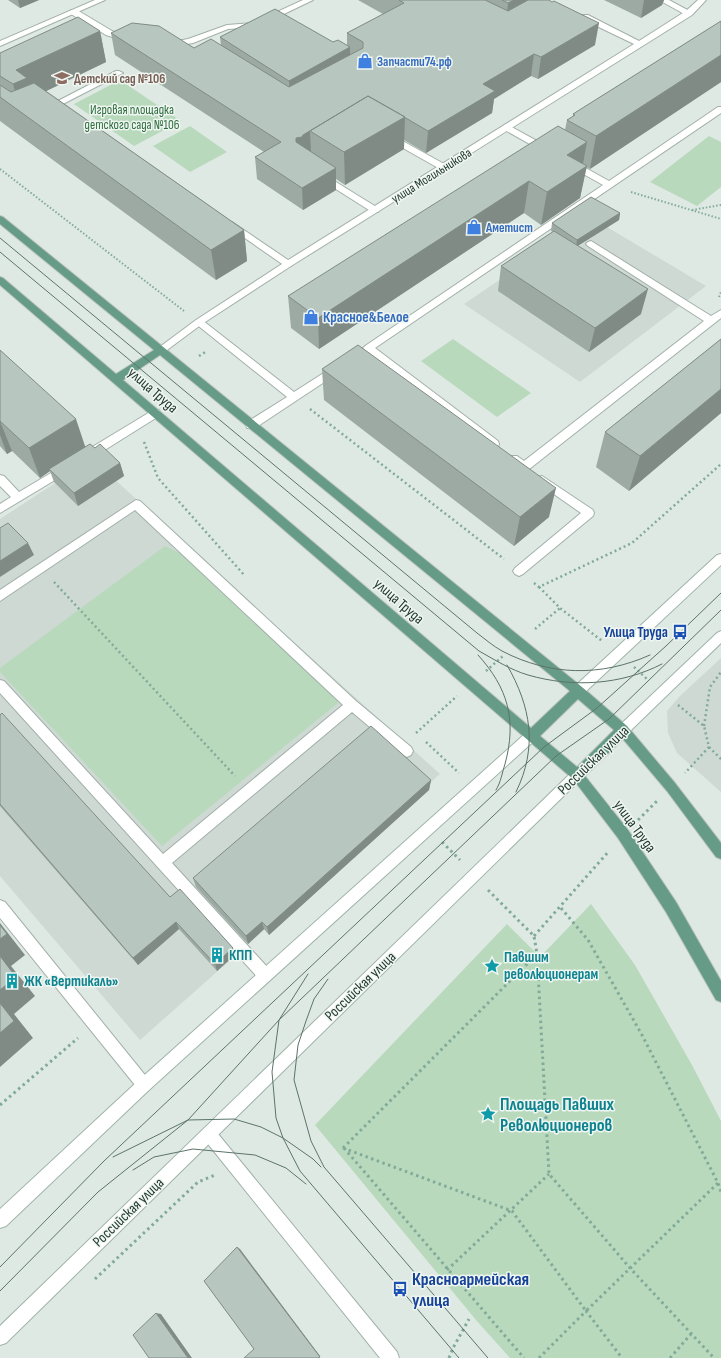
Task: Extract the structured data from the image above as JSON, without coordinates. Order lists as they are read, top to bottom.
{
  "streets": {
    "main road": ["улица Могильникова", "улица Труда", "Российская улица"]
  },
  "crossings": [
    ["улица Труда", "Российская улица"]
  ],
  "parks": ["Игровая площадка детского сада №106"],
  "places": {
    "shop": ["Запчасти74.рф", "Аметист", "Красное&Белое"],
    "school or university": ["Детский сад №106"],
    "bus stop": ["Улица Труда", "Красноармейская улица"],
    "building": ["КПП", "ЖК «Вертикаль»"],
    "place": ["Павшим революционерам", "Площадь Павших Революционеров"]
  }
}
